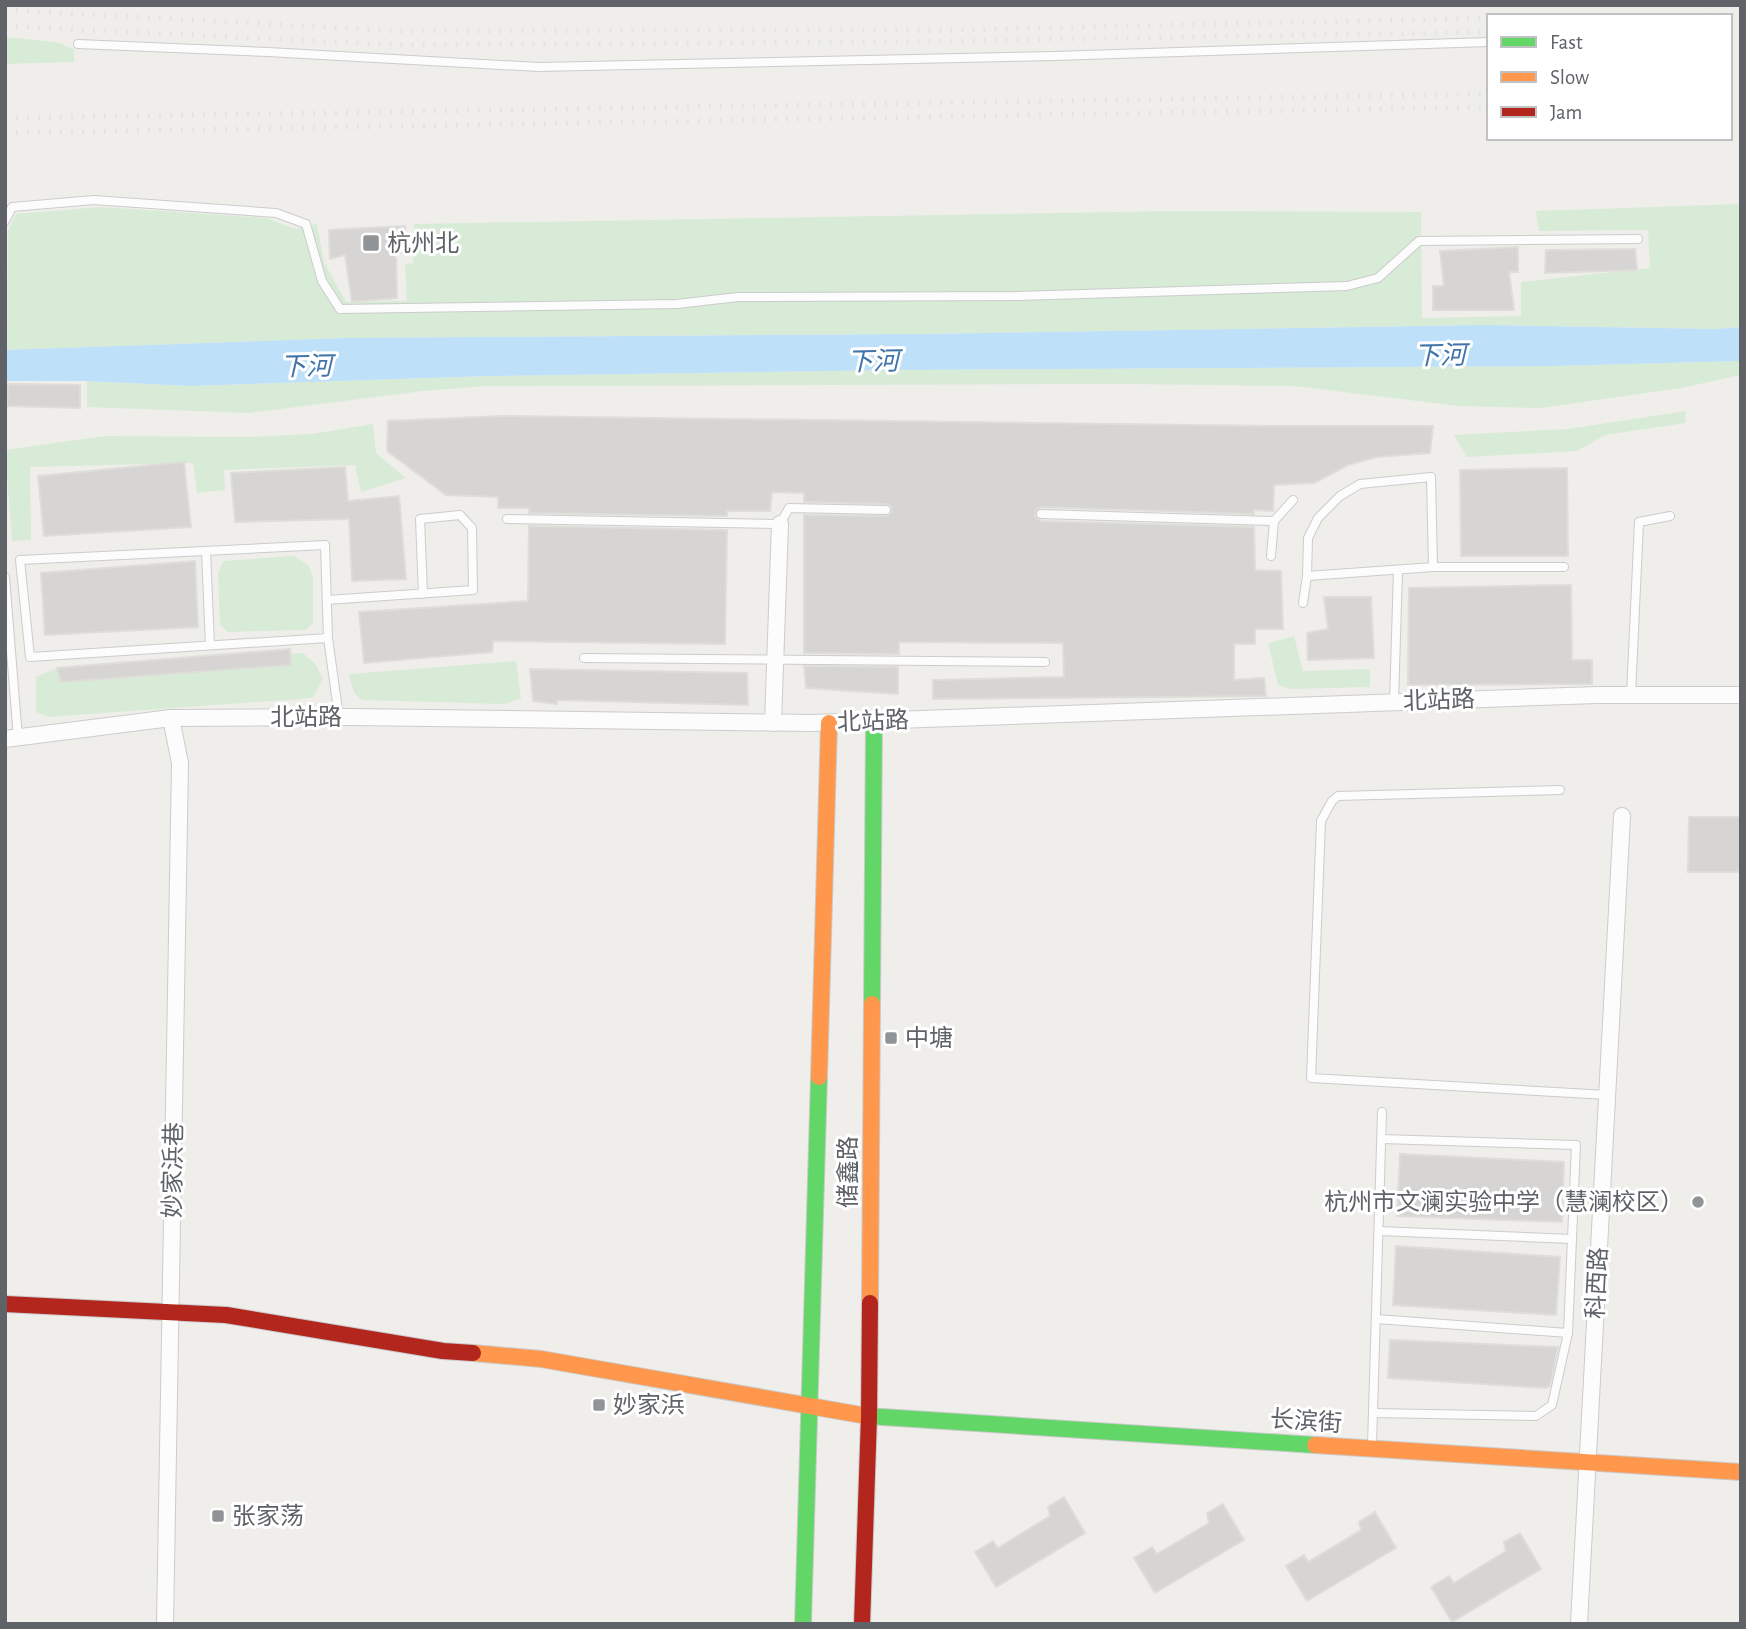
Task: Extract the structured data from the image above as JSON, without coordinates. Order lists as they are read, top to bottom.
{
  "streets": {
    "street": [
      "北站路",
      "妙家浜巷",
      "储鑫路",
      "科西路",
      "长滨街"
    ]
  },
  "crossings": [
    ["北站路", "妙家浜巷"],
    ["北站路", "储鑫路"],
    ["妙家浜巷", "长滨街"],
    ["储鑫路", "长滨街"],
    ["科西路", "长滨街"]
  ],
  "water": ["下河"],
  "places": {
    "transit": [
      "杭州北",
      "中塘",
      "妙家浜",
      "张家荡"
    ],
    "other": ["杭州市文澜实验中学（慧澜校区）"]
  },
  "legend": ["Fast", "Slow", "Jam"]
}
